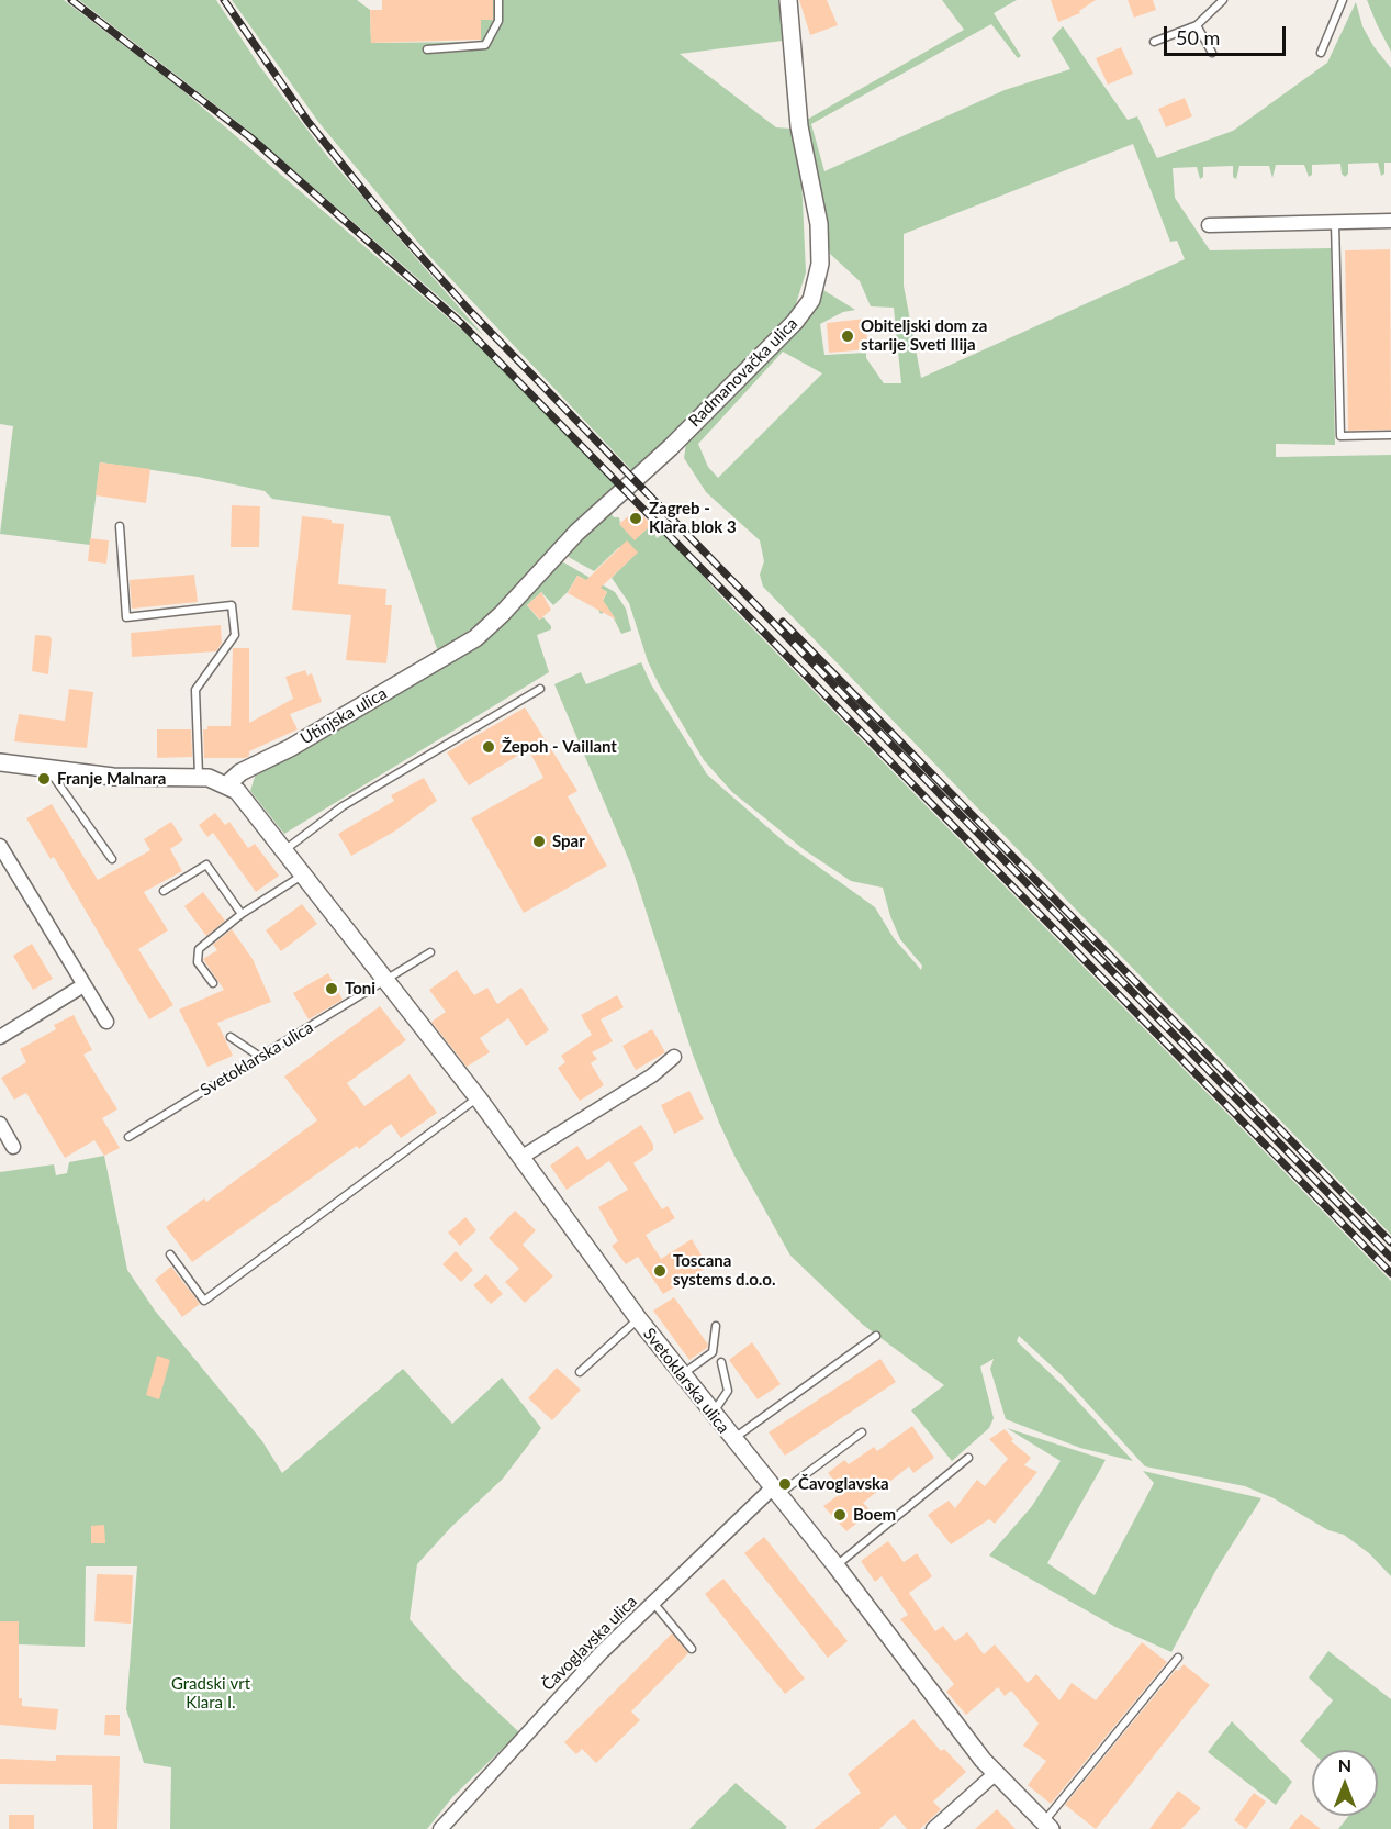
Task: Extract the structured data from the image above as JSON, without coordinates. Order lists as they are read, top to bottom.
{
  "streets": {
    "street": [
      "Radmanovačka ulica",
      "Utinjska ulica",
      "Svetoklarska ulica",
      "Čavoglavska ulica"
    ]
  },
  "crossings": [
    ["Radmanovačka ulica", "Utinjska ulica"],
    ["Utinjska ulica", "Svetoklarska ulica"],
    ["Svetoklarska ulica", "Čavoglavska ulica"]
  ],
  "parks": ["Gradski vrt Klara I."],
  "places": [
    "Obiteljski dom za starije Sveti Ilija",
    "Zagreb - Klara blok 3",
    "Žepoh - Vaillant",
    "Franje Malnara",
    "Spar",
    "Toni",
    "Toscana systems d.o.o.",
    "Čavoglavska",
    "Boem"
  ],
  "scale_bar": "50 m",
  "north": "top"
}
